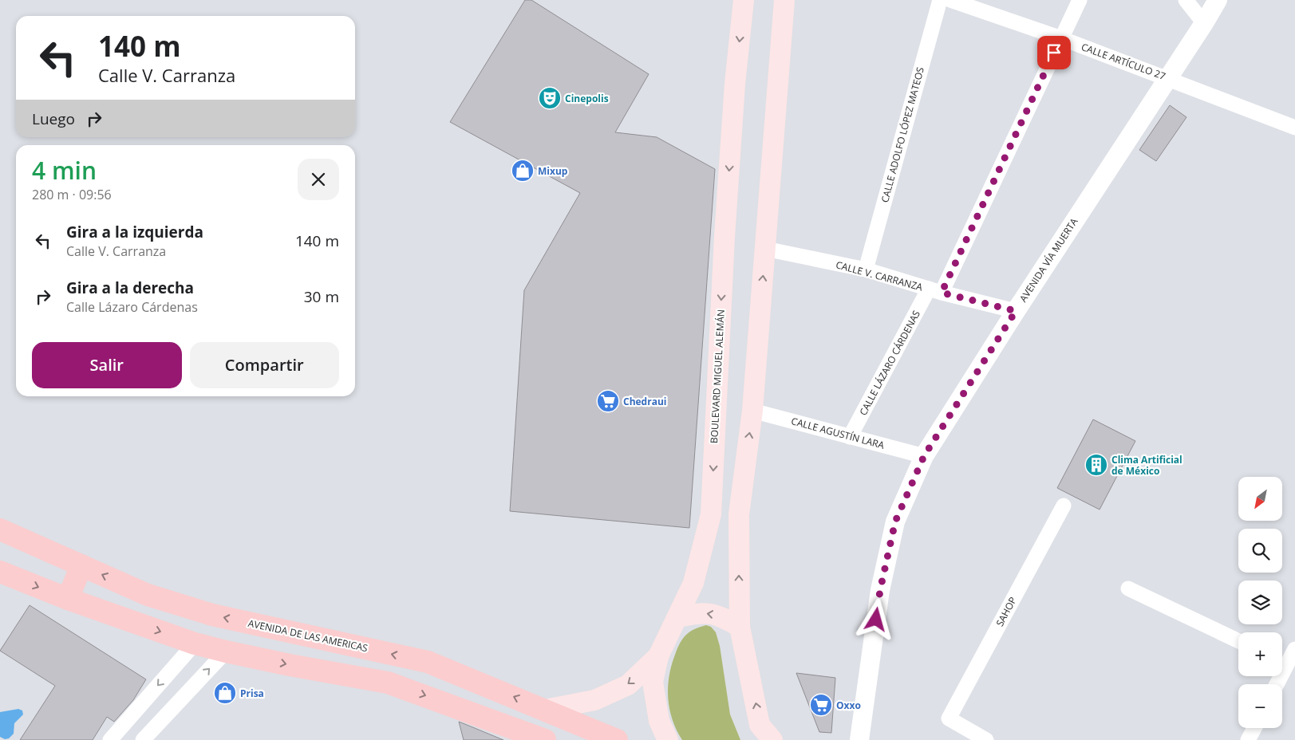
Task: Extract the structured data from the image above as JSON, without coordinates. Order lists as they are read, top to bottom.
{
  "streets": {
    "main road": ["BOULEVARD MIGUEL ALEMÁN", "AVENIDA DE LAS AMERICAS"],
    "street": [
      "CALLE ARTÍCULO 27",
      "CALLE ADOLFO LÓPEZ MATEOS",
      "AVENIDA VÍA MUERTA",
      "CALLE V. CARRANZA",
      "CALLE LÁZARO CÁRDENAS",
      "CALLE AGUSTÍN LARA",
      "SAHOP"
    ]
  },
  "crossings": [
    ["CALLE ARTÍCULO 27", "AVENIDA VÍA MUERTA"],
    ["CALLE ARTÍCULO 27", "CALLE LÁZARO CÁRDENAS"],
    ["CALLE ADOLFO LÓPEZ MATEOS", "CALLE V. CARRANZA"],
    ["AVENIDA VÍA MUERTA", "CALLE V. CARRANZA"],
    ["AVENIDA VÍA MUERTA", "CALLE AGUSTÍN LARA"],
    ["CALLE V. CARRANZA", "CALLE LÁZARO CÁRDENAS"],
    ["CALLE LÁZARO CÁRDENAS", "CALLE AGUSTÍN LARA"]
  ],
  "places": {
    "theatre": ["Cinepolis"],
    "shop": ["Mixup", "Prisa"],
    "supermarket": ["Chedraui", "Oxxo"],
    "building": ["Clima Artificial de México"]
  },
  "north": "bottom left",
  "page": {
    "turn": ["140 m", "Calle V. Carranza"],
    "then": "Luego",
    "heading": ["4 min", "280 m · 09:56"],
    "list": [
      {
        "name": "Gira a la izquierda",
        "note": "Calle V. Carranza",
        "value": "140 m"
      },
      {
        "name": "Gira a la derecha",
        "note": "Calle Lázaro Cárdenas",
        "value": "30 m"
      }
    ],
    "buttons": ["Salir", "Compartir"],
    "map_buttons": ["+", "−"]
  }
}
